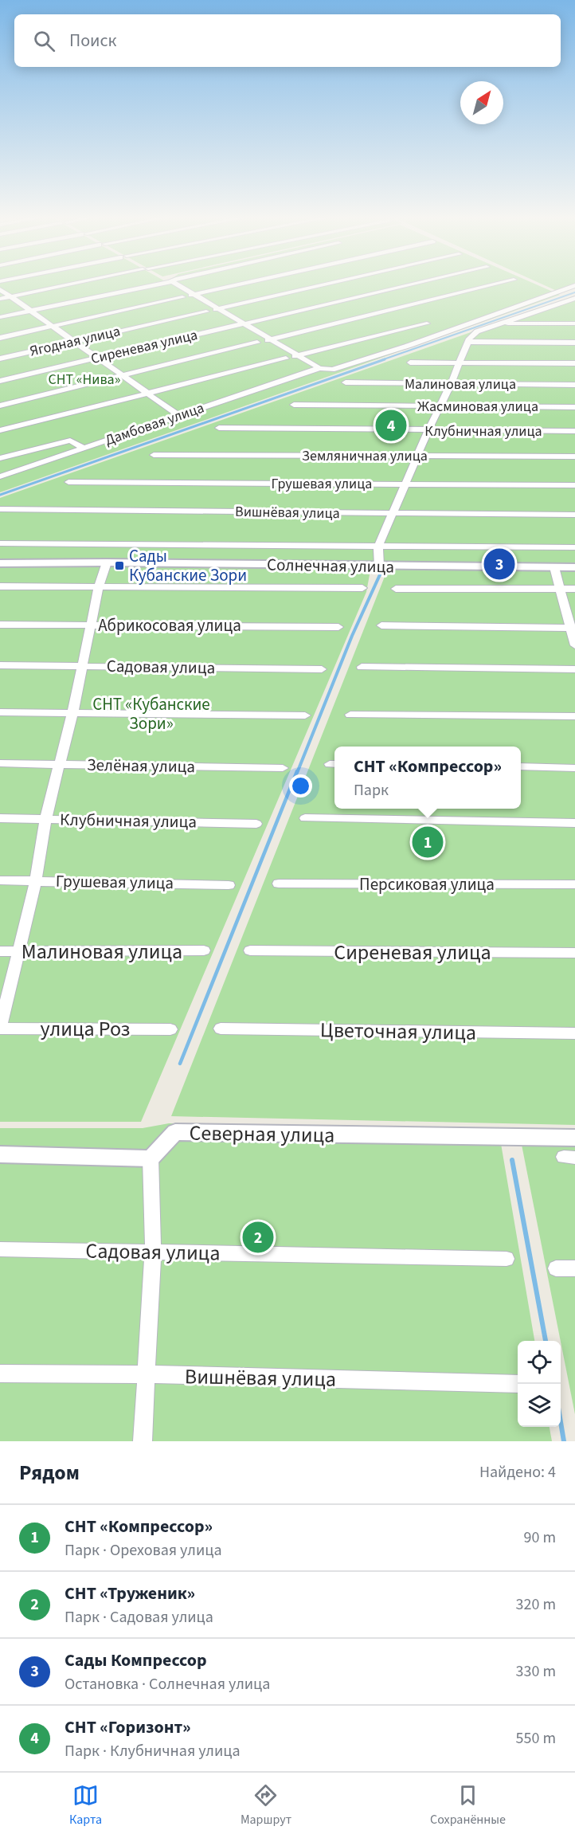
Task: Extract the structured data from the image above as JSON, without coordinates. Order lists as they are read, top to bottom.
{
  "streets": {
    "street": [
      "Ягодная улица",
      "Сиреневая улица",
      "Малиновая улица",
      "Жасминовая улица",
      "Дамбовая улица",
      "Клубничная улица",
      "Земляничная улица",
      "Грушевая улица",
      "Вишнёвая улица",
      "Солнечная улица",
      "Абрикосовая улица",
      "Садовая улица",
      "Зелёная улица",
      "Персиковая улица",
      "улица Роз",
      "Цветочная улица",
      "Северная улица"
    ]
  },
  "parks": ["СНТ «Нива»", "СНТ «Кубанские Зори»"],
  "places": {
    "transit": ["Сады Кубанские Зори"]
  },
  "north": "top right",
  "page": {
    "search": "Поиск",
    "pins": [
      "4",
      "3",
      "1",
      "2"
    ],
    "popup": ["СНТ «Компрессор»", "Парк"],
    "heading": ["Рядом", "Найдено: 4"],
    "list": [
      {
        "mark": "1",
        "name": "СНТ «Компрессор»",
        "note": "Парк · Ореховая улица",
        "value": "90 m"
      },
      {
        "mark": "2",
        "name": "СНТ «Труженик»",
        "note": "Парк · Садовая улица",
        "value": "320 m"
      },
      {
        "mark": "3",
        "name": "Сады Компрессор",
        "note": "Остановка · Солнечная улица",
        "value": "330 m"
      },
      {
        "mark": "4",
        "name": "СНТ «Горизонт»",
        "note": "Парк · Клубничная улица",
        "value": "550 m"
      }
    ],
    "nav": ["Карта", "Маршрут", "Сохранённые"]
  }
}
